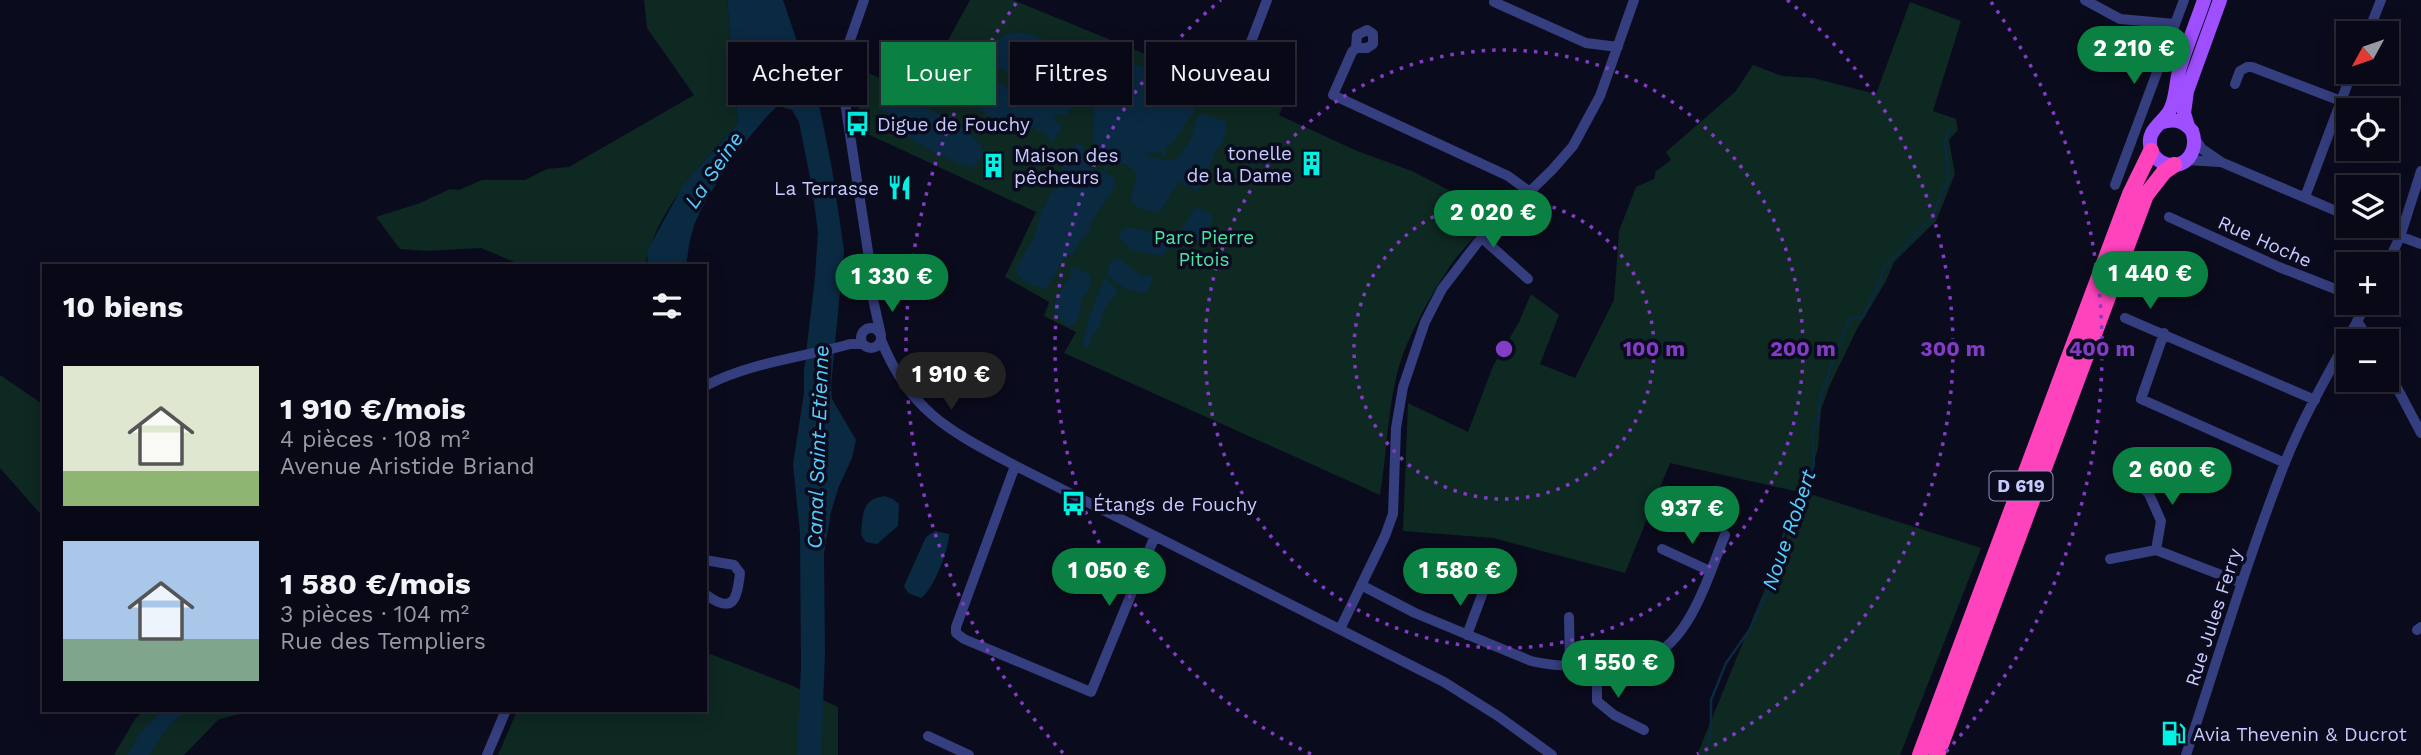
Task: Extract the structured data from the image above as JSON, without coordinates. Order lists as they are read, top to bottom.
{
  "streets": {
    "highway": ["D 619"],
    "street": ["Rue Hoche", "Rue Jules Ferry"]
  },
  "water": ["La Seine", "Canal Saint-Etienne", "Noue Robert"],
  "parks": ["Parc Pierre Pitois"],
  "places": {
    "bus stop": ["Digue de Fouchy", "Étangs de Fouchy"],
    "building": ["tonelle de la Dame", "Maison des pêcheurs"],
    "restaurant": ["La Terrasse"],
    "fuel station": ["Avia Thevenin & Ducrot"]
  },
  "north": "bottom left",
  "page": {
    "map_buttons": ["+", "−"],
    "price": [
      "2 210 €",
      "2 020 €",
      "1 440 €",
      "1 330 €",
      "1 910 €",
      "2 600 €",
      "937 €",
      "1 050 €",
      "1 580 €",
      "1 550 €"
    ],
    "chip": [
      "Acheter",
      "Louer",
      "Filtres",
      "Nouveau"
    ],
    "heading": "10 biens",
    "list": [
      {
        "name": "1 910 €/mois",
        "note": "4 pièces · 108 m² · Avenue Aristide Briand"
      },
      {
        "name": "1 580 €/mois",
        "note": "3 pièces · 104 m² · Rue des Templiers"
      }
    ]
  },
  "rings": [
    "100 m",
    "200 m",
    "300 m",
    "400 m"
  ]
}
